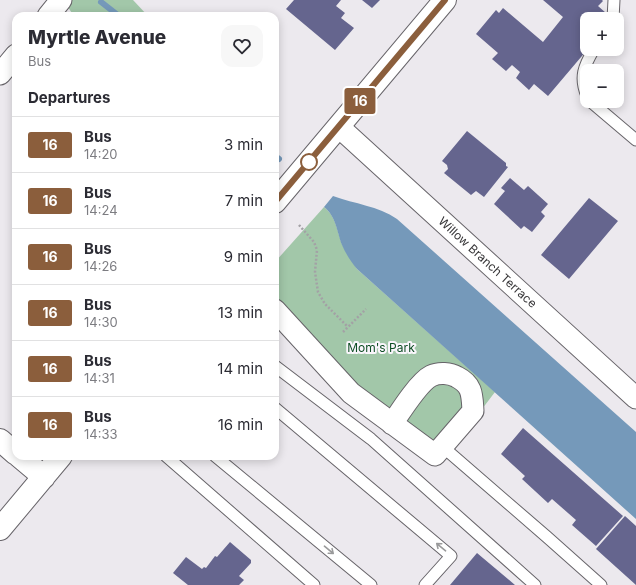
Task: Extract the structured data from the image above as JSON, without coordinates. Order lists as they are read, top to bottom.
{
  "streets": {
    "street": ["Willow Branch Terrace"]
  },
  "parks": ["Mom's Park"],
  "lines": ["bus line 16"],
  "page": {
    "on_map": "16",
    "map_buttons": ["+", "−"],
    "heading": [
      ["Myrtle Avenue", "Bus"],
      "Departures"
    ],
    "list": [
      {
        "mark": "16",
        "name": "Bus",
        "note": "14:20",
        "value": "3 min"
      },
      {
        "mark": "16",
        "name": "Bus",
        "note": "14:24",
        "value": "7 min"
      },
      {
        "mark": "16",
        "name": "Bus",
        "note": "14:26",
        "value": "9 min"
      },
      {
        "mark": "16",
        "name": "Bus",
        "note": "14:30",
        "value": "13 min"
      },
      {
        "mark": "16",
        "name": "Bus",
        "note": "14:31",
        "value": "14 min"
      },
      {
        "mark": "16",
        "name": "Bus",
        "note": "14:33",
        "value": "16 min"
      }
    ]
  }
}
